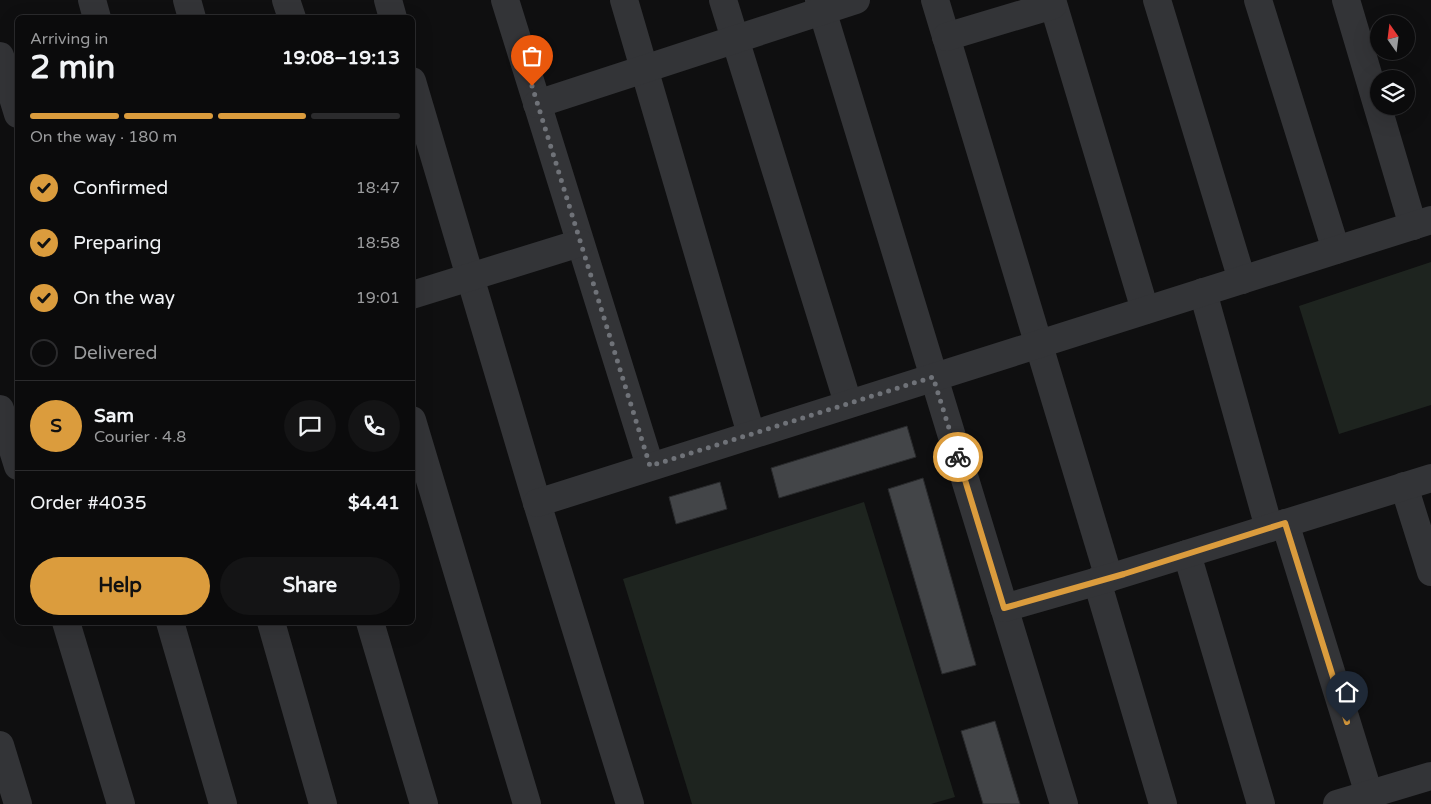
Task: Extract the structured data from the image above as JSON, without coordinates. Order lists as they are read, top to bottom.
{
  "north": "top",
  "page": {
    "heading": ["2 min", "Arriving in", "19:08–19:13"],
    "panel": [
      "Sam",
      "Courier · 4.8",
      "Order #4035",
      "$4.41"
    ],
    "bar": "On the way · 180 m",
    "list": [
      ["Confirmed", "18:47"],
      ["Preparing", "18:58"],
      ["On the way", "19:01"],
      "Delivered"
    ],
    "round": "S",
    "buttons": ["Help", "Share"]
  }
}
